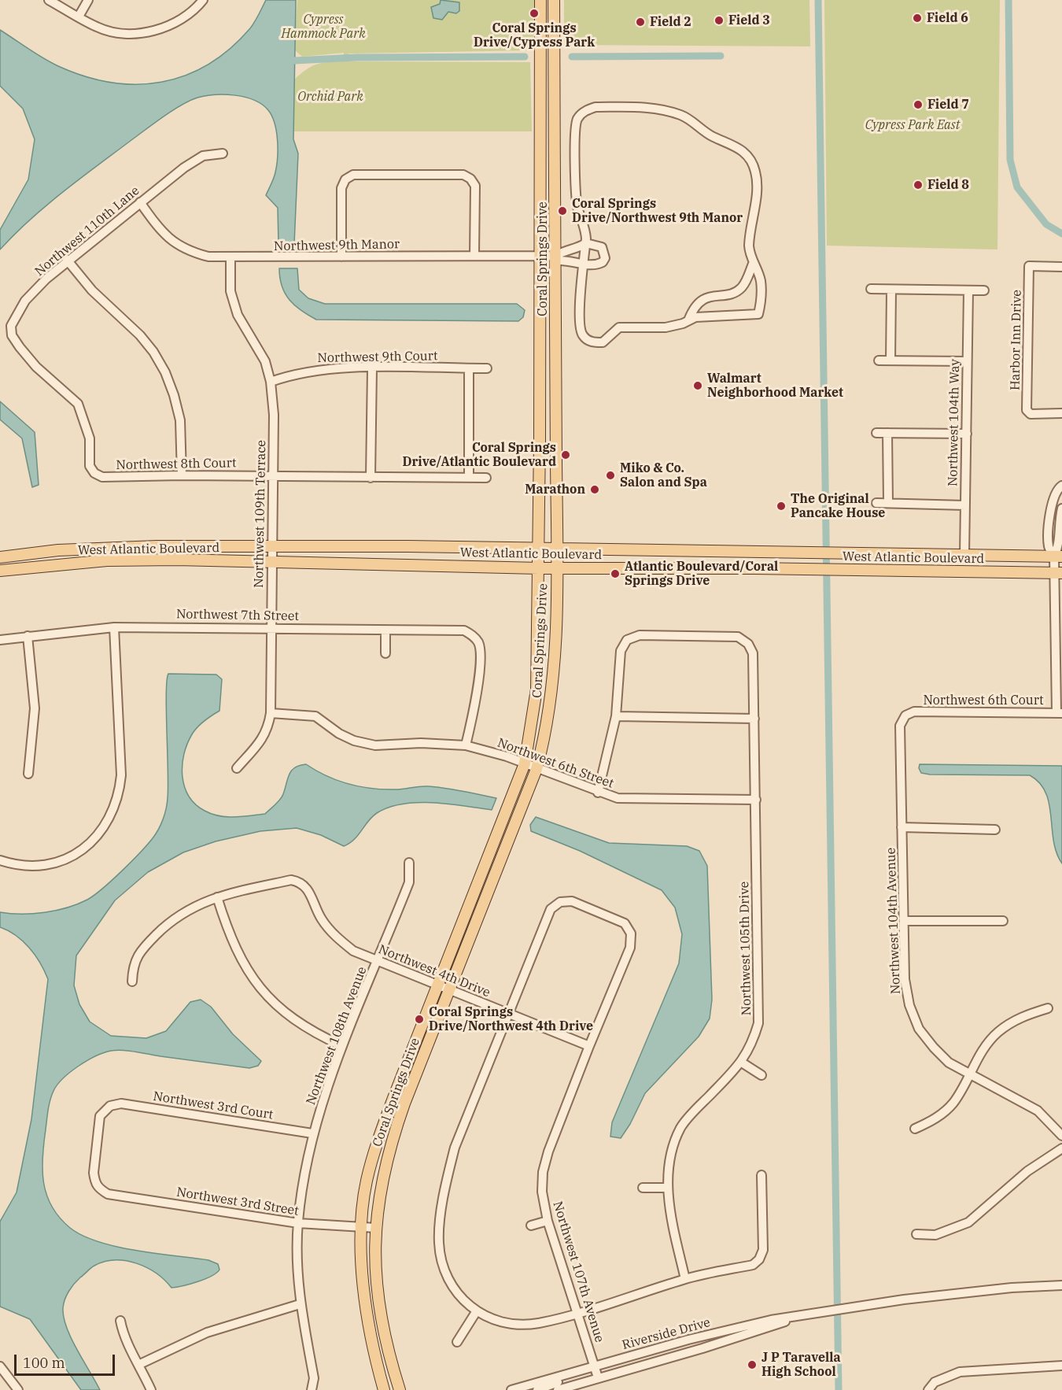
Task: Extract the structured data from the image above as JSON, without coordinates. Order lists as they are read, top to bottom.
{
  "streets": {
    "main road": ["Coral Springs Drive", "West Atlantic Boulevard"],
    "street": [
      "Northwest 110th Lane",
      "Northwest 9th Manor",
      "Harbor Inn Drive",
      "Northwest 9th Court",
      "Northwest 104th Way",
      "Northwest 8th Court",
      "Northwest 109th Terrace",
      "Northwest 7th Street",
      "Northwest 6th Court",
      "Northwest 6th Street",
      "Northwest 104th Avenue",
      "Northwest 105th Drive",
      "Northwest 4th Drive",
      "Northwest 108th Avenue",
      "Northwest 3rd Court",
      "Northwest 3rd Street",
      "Northwest 107th Avenue",
      "Riverside Drive"
    ]
  },
  "crossings": [
    ["Northwest 110th Lane", "Northwest 9th Manor"],
    ["Northwest 110th Lane", "Northwest 8th Court"],
    ["Northwest 9th Manor", "Coral Springs Drive"],
    ["Northwest 9th Manor", "Northwest 109th Terrace"],
    ["Coral Springs Drive", "West Atlantic Boulevard"],
    ["Coral Springs Drive", "Northwest 6th Street"],
    ["Coral Springs Drive", "Northwest 4th Drive"],
    ["Coral Springs Drive", "Northwest 3rd Street"],
    ["Northwest 9th Court", "Northwest 109th Terrace"],
    ["Northwest 104th Way", "West Atlantic Boulevard"],
    ["Northwest 8th Court", "Northwest 109th Terrace"],
    ["Northwest 109th Terrace", "West Atlantic Boulevard"],
    ["Northwest 109th Terrace", "Northwest 7th Street"],
    ["Northwest 109th Terrace", "Northwest 6th Street"],
    ["Northwest 7th Street", "Northwest 6th Street"],
    ["Northwest 6th Court", "Northwest 104th Avenue"],
    ["Northwest 6th Street", "Northwest 105th Drive"],
    ["Northwest 4th Drive", "Northwest 108th Avenue"],
    ["Northwest 4th Drive", "Northwest 107th Avenue"],
    ["Northwest 108th Avenue", "Northwest 3rd Court"],
    ["Northwest 108th Avenue", "Northwest 3rd Street"],
    ["Northwest 3rd Court", "Northwest 3rd Street"],
    ["Northwest 107th Avenue", "Riverside Drive"]
  ],
  "parks": ["Cypress Hammock Park", "Orchid Park", "Cypress Park East"],
  "places": [
    "Coral Springs Drive/Cypress Park",
    "Field 6",
    "Field 3",
    "Field 2",
    "Field 7",
    "Field 8",
    "Coral Springs Drive/Northwest 9th Manor",
    "Walmart Neighborhood Market",
    "Coral Springs Drive/Atlantic Boulevard",
    "Miko & Co. Salon and Spa",
    "Marathon",
    "The Original Pancake House",
    "Atlantic Boulevard/Coral Springs Drive",
    "Coral Springs Drive/Northwest 4th Drive",
    "J P Taravella High School"
  ],
  "scale_bar": "100 m"
}
